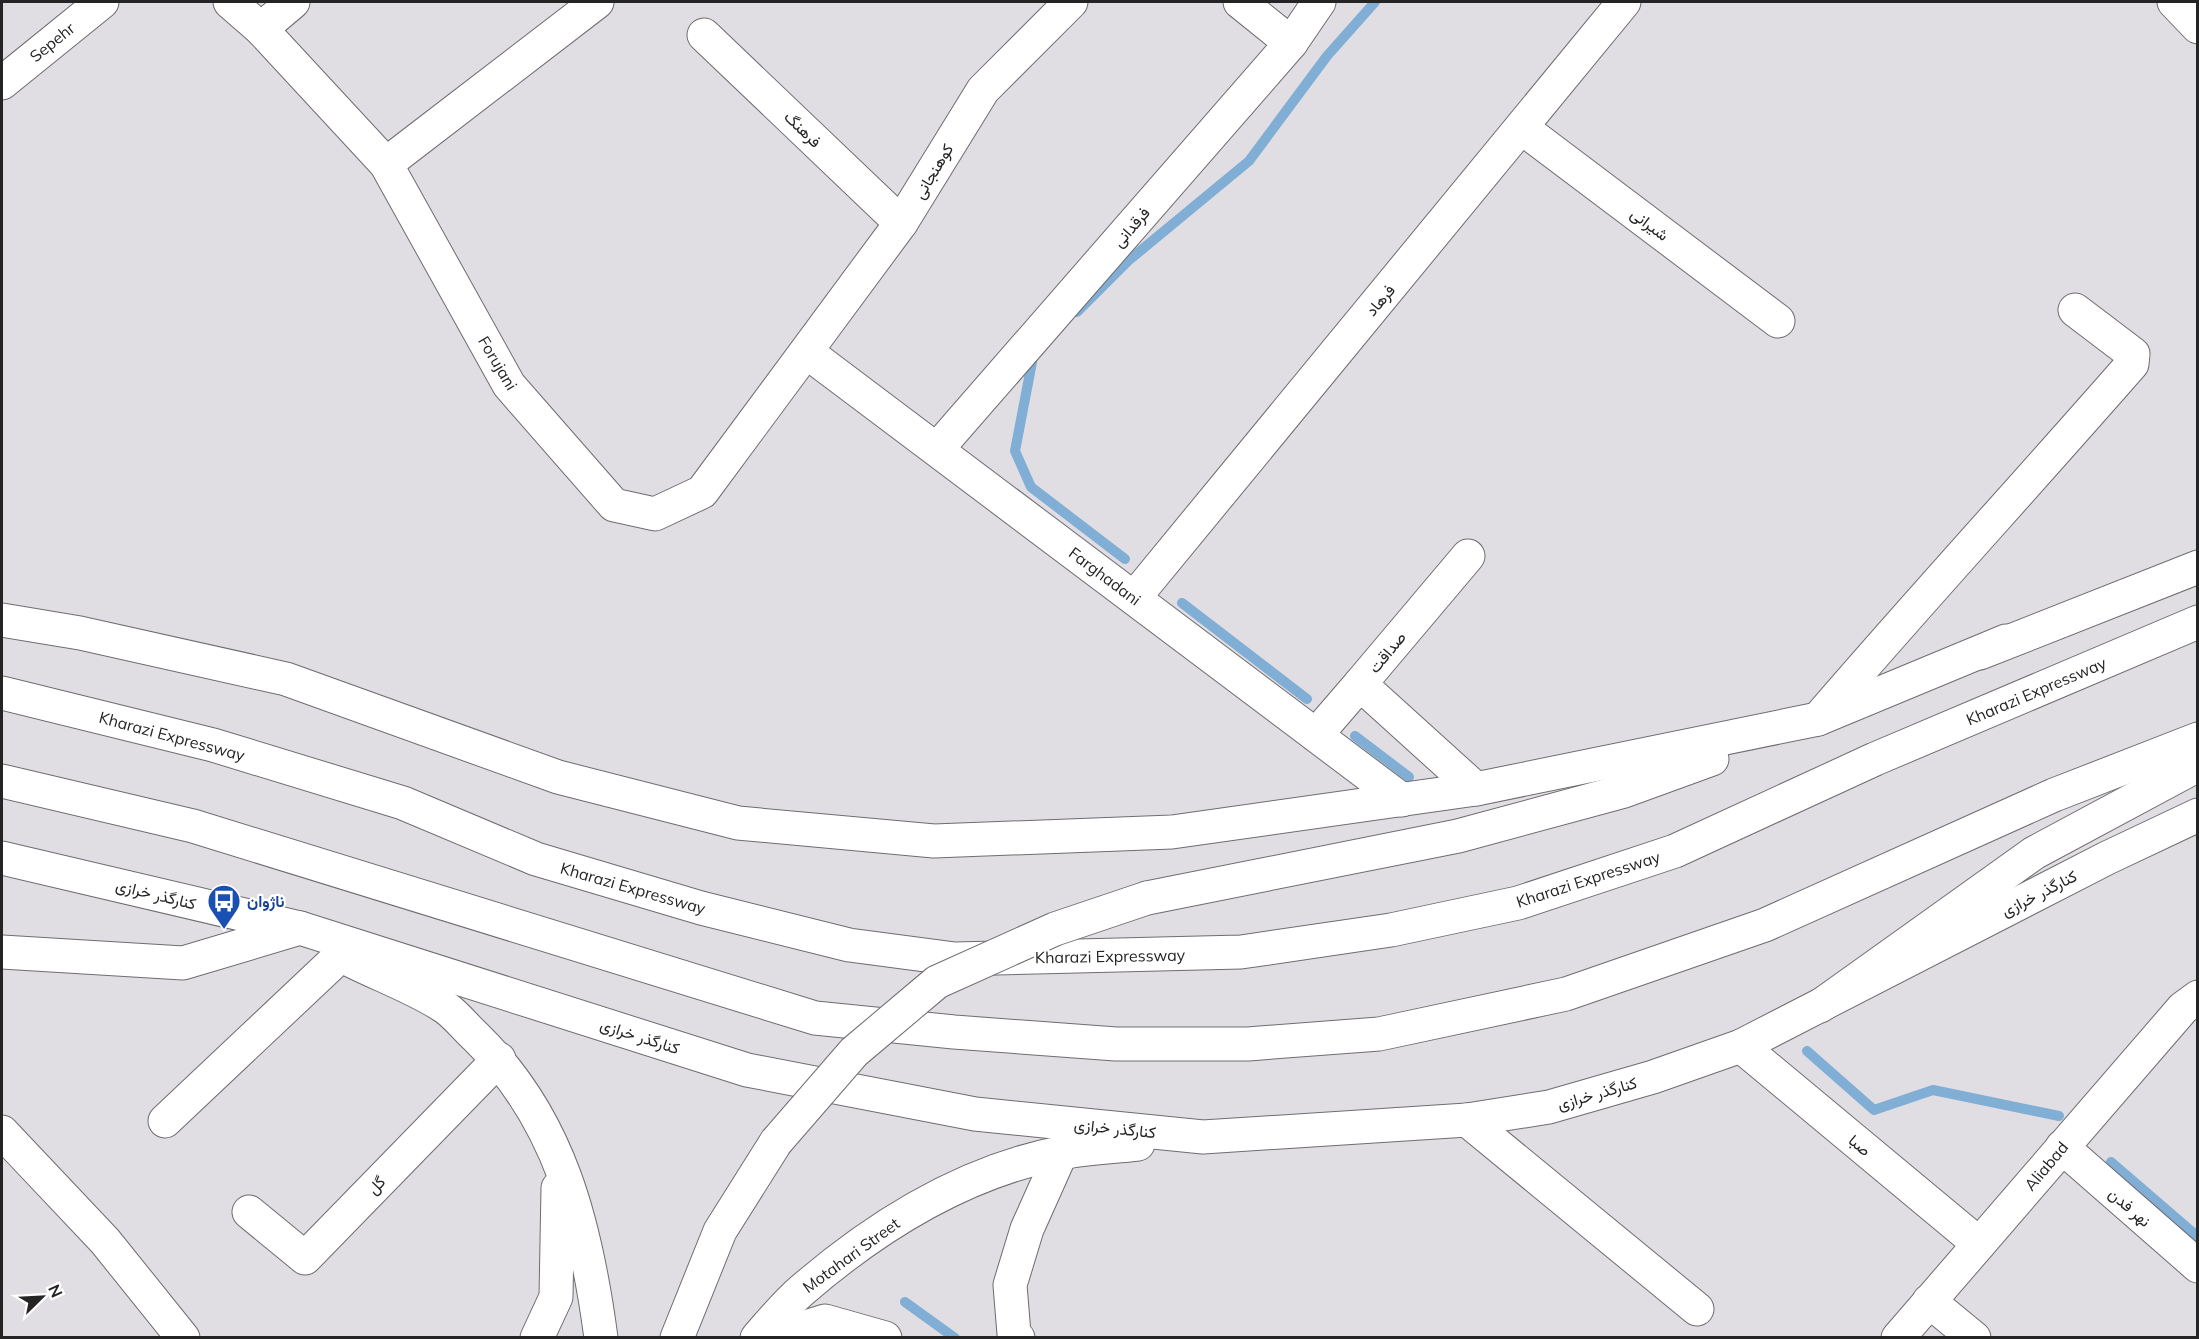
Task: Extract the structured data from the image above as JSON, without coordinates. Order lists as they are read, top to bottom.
{
  "streets": {
    "main road": [
      "Sepehr",
      "فرهنگ",
      "کوهنجانی",
      "شیرانی",
      "فرقدانی",
      "فرهاد",
      "Forujani",
      "Farghadani",
      "صداقت",
      "Kharazi Expressway",
      "کنارگذر خرازی",
      "صبا",
      "Aliabad",
      "گل",
      "نهر فدن",
      "Motahari Street"
    ]
  },
  "crossings": [
    ["فرهنگ", "کوهنجانی"],
    ["کوهنجانی", "Forujani"],
    ["کوهنجانی", "Farghadani"],
    ["شیرانی", "فرهاد"],
    ["فرقدانی", "Farghadani"],
    ["فرهاد", "Farghadani"],
    ["Forujani", "Farghadani"],
    ["کنارگذر خرازی", "صبا"],
    ["کنارگذر خرازی", "Motahari Street"],
    ["صبا", "Aliabad"],
    ["Aliabad", "نهر فدن"]
  ],
  "places": {
    "bus stop": ["ناژوان"]
  },
  "north": "top right"
}
